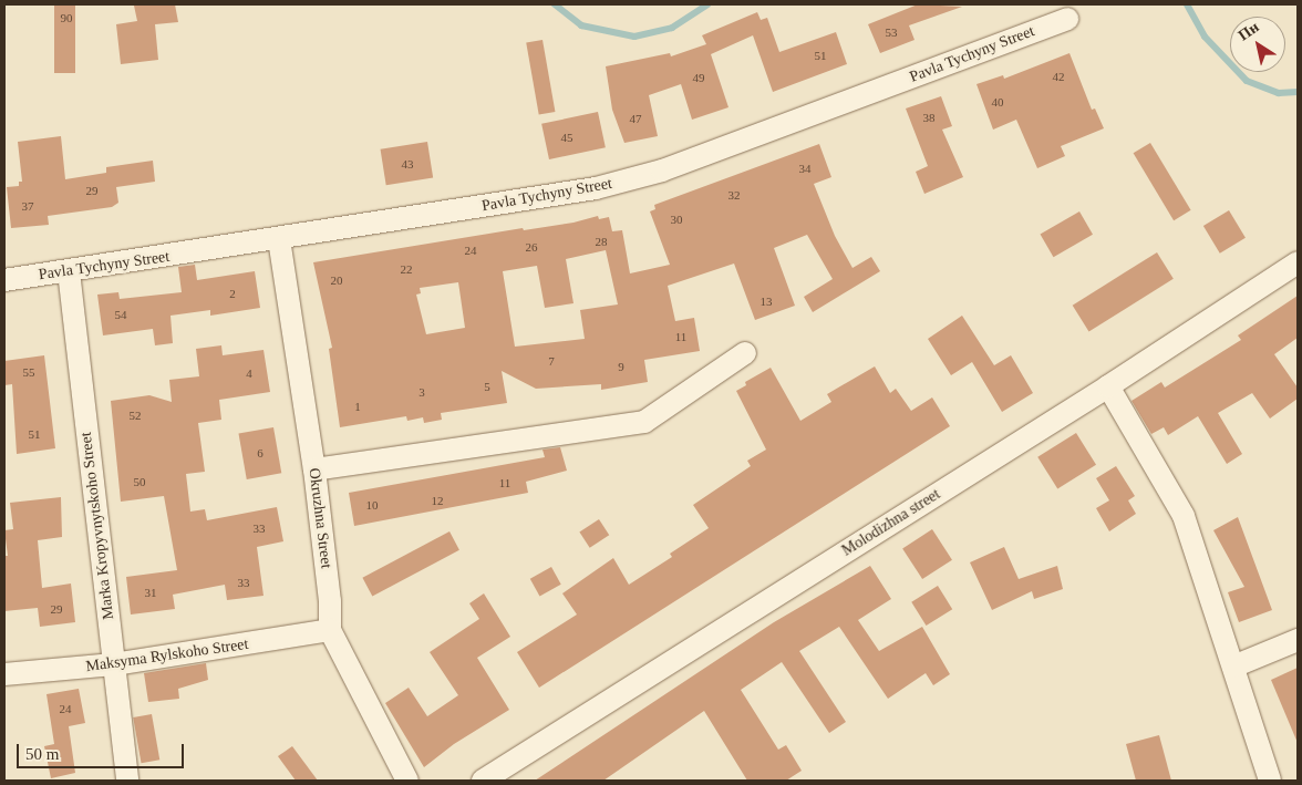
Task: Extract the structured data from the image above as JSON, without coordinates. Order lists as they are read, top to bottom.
{
  "streets": {
    "street": [
      "Pavla Tychyny Street",
      "Okruzhna Street",
      "Molodizhna street",
      "Marka Kropyvnytskoho Street",
      "Maksyma Rylskoho Street"
    ]
  },
  "crossings": [
    ["Pavla Tychyny Street", "Okruzhna Street"],
    ["Pavla Tychyny Street", "Marka Kropyvnytskoho Street"],
    ["Okruzhna Street", "Maksyma Rylskoho Street"],
    ["Marka Kropyvnytskoho Street", "Maksyma Rylskoho Street"]
  ],
  "house_numbers": [
    "90",
    "53",
    "51",
    "42",
    "49",
    "40",
    "38",
    "47",
    "45",
    "43",
    "34",
    "29",
    "32",
    "37",
    "30",
    "28",
    "26",
    "24",
    "22",
    "20",
    "2",
    "13",
    "54",
    "11",
    "7",
    "9",
    "55",
    "4",
    "5",
    "3",
    "1",
    "52",
    "51",
    "6",
    "50",
    "11",
    "12",
    "10",
    "33",
    "33",
    "31",
    "29",
    "24"
  ],
  "scale_bar": "50 m",
  "north": "top left"
}
